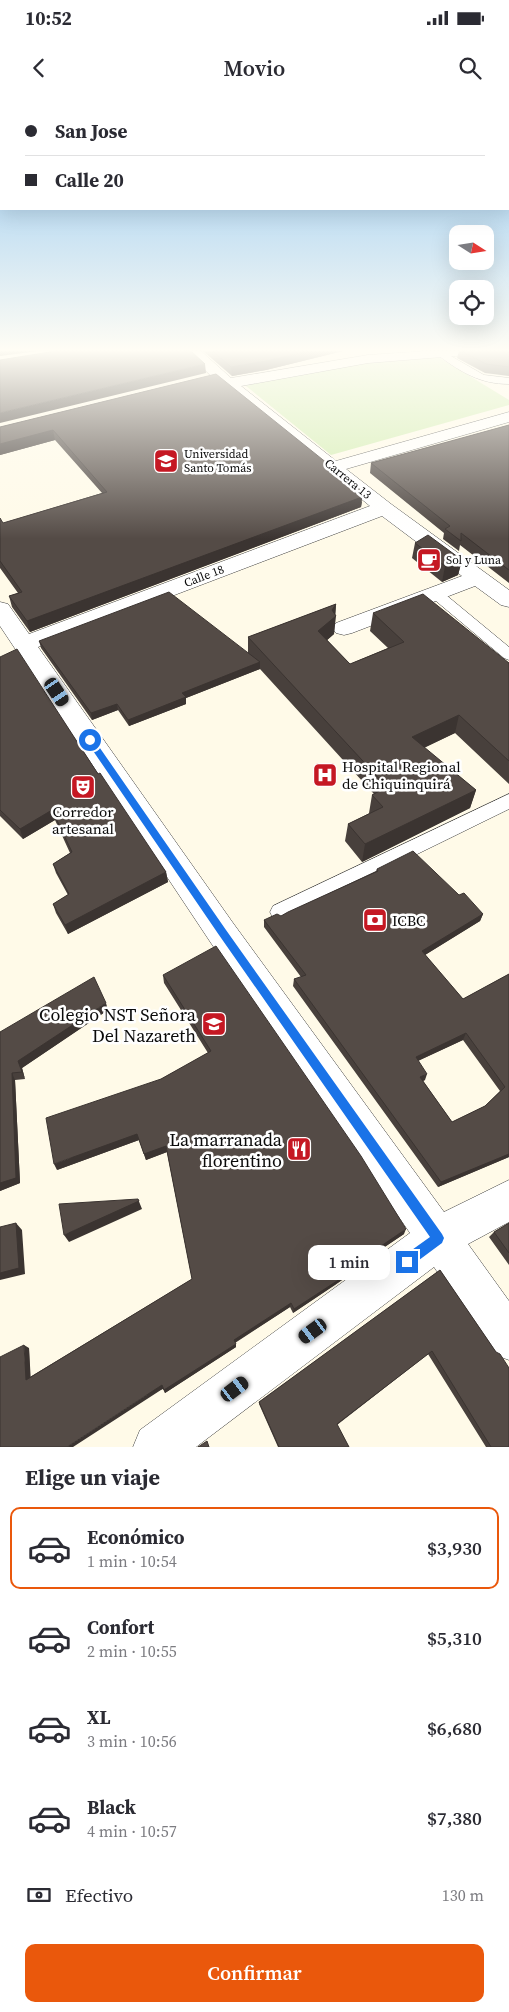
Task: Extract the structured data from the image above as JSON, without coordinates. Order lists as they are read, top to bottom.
{
  "streets": {
    "street": ["Carrera 13", "Calle 18"]
  },
  "crossings": [
    ["Carrera 13", "Calle 18"]
  ],
  "places": {
    "school or university": ["Universidad Santo Tomás", "Colegio NST Señora Del Nazareth"],
    "cafe": ["Sol y Luna"],
    "hospital": ["Hospital Regional de Chiquinquirá"],
    "theatre": ["Corredor artesanal"],
    "bank": ["ICBC"],
    "restaurant": ["La marranada florentino"]
  },
  "north": "right",
  "page": {
    "status": "10:52",
    "header": "Movio",
    "banner": ["San Jose", "Calle 20"],
    "bubble": "1 min",
    "heading": "Elige un viaje",
    "list": [
      {
        "name": "Económico",
        "note": "1 min · 10:54",
        "value": "$3,930"
      },
      {
        "name": "Confort",
        "note": "2 min · 10:55",
        "value": "$5,310"
      },
      {
        "name": "XL",
        "note": "3 min · 10:56",
        "value": "$6,680"
      },
      {
        "name": "Black",
        "note": "4 min · 10:57",
        "value": "$7,380"
      }
    ],
    "pay": ["Efectivo", "130 m"],
    "buttons": "Confirmar"
  }
}
